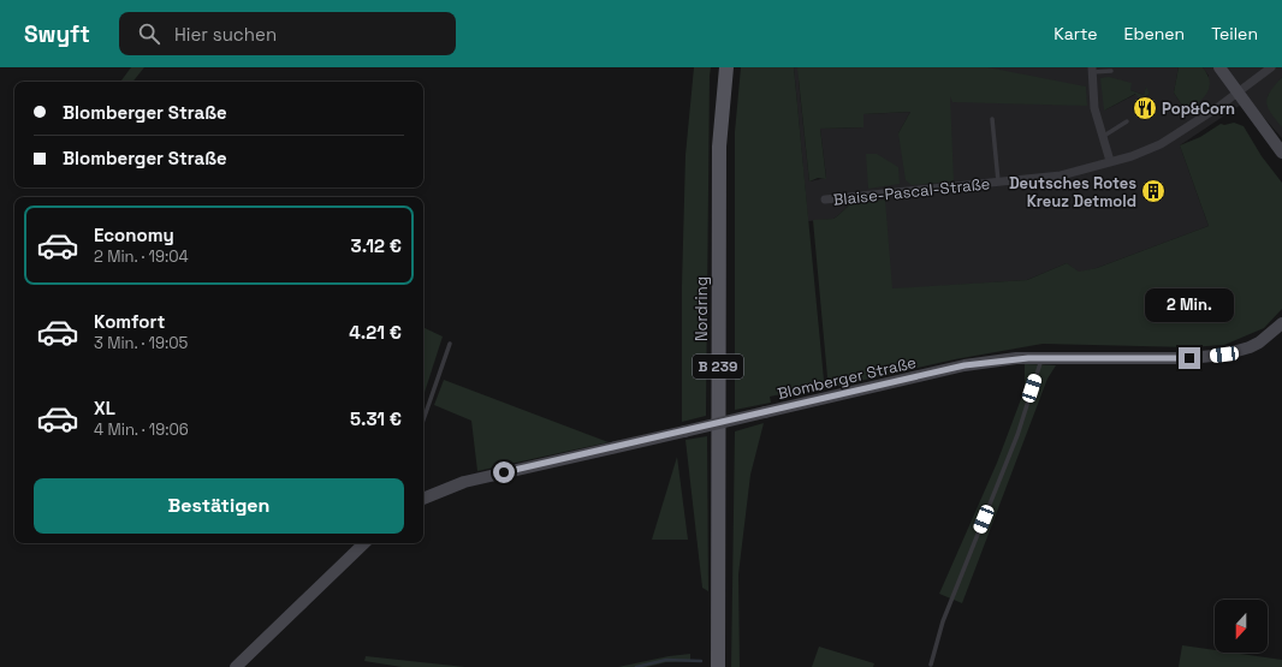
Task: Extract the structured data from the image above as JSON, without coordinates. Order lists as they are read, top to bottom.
{
  "streets": {
    "main road": ["Nordring", "B 239", "Blomberger Straße"],
    "street": ["Blaise-Pascal-Straße"]
  },
  "places": {
    "restaurant": ["Pop&Corn"],
    "building": ["Deutsches Rotes Kreuz Detmold"]
  },
  "north": "bottom",
  "page": {
    "header": "Swyft",
    "search": "Hier suchen",
    "nav": ["Karte", "Ebenen", "Teilen"],
    "banner": ["Blomberger Straße", "Blomberger Straße"],
    "list": [
      {
        "name": "Economy",
        "note": "2 Min. · 19:04",
        "value": "3.12 €"
      },
      {
        "name": "Komfort",
        "note": "3 Min. · 19:05",
        "value": "4.21 €"
      },
      {
        "name": "XL",
        "note": "4 Min. · 19:06",
        "value": "5.31 €"
      }
    ],
    "bubble": "2 Min.",
    "buttons": "Bestätigen"
  }
}
